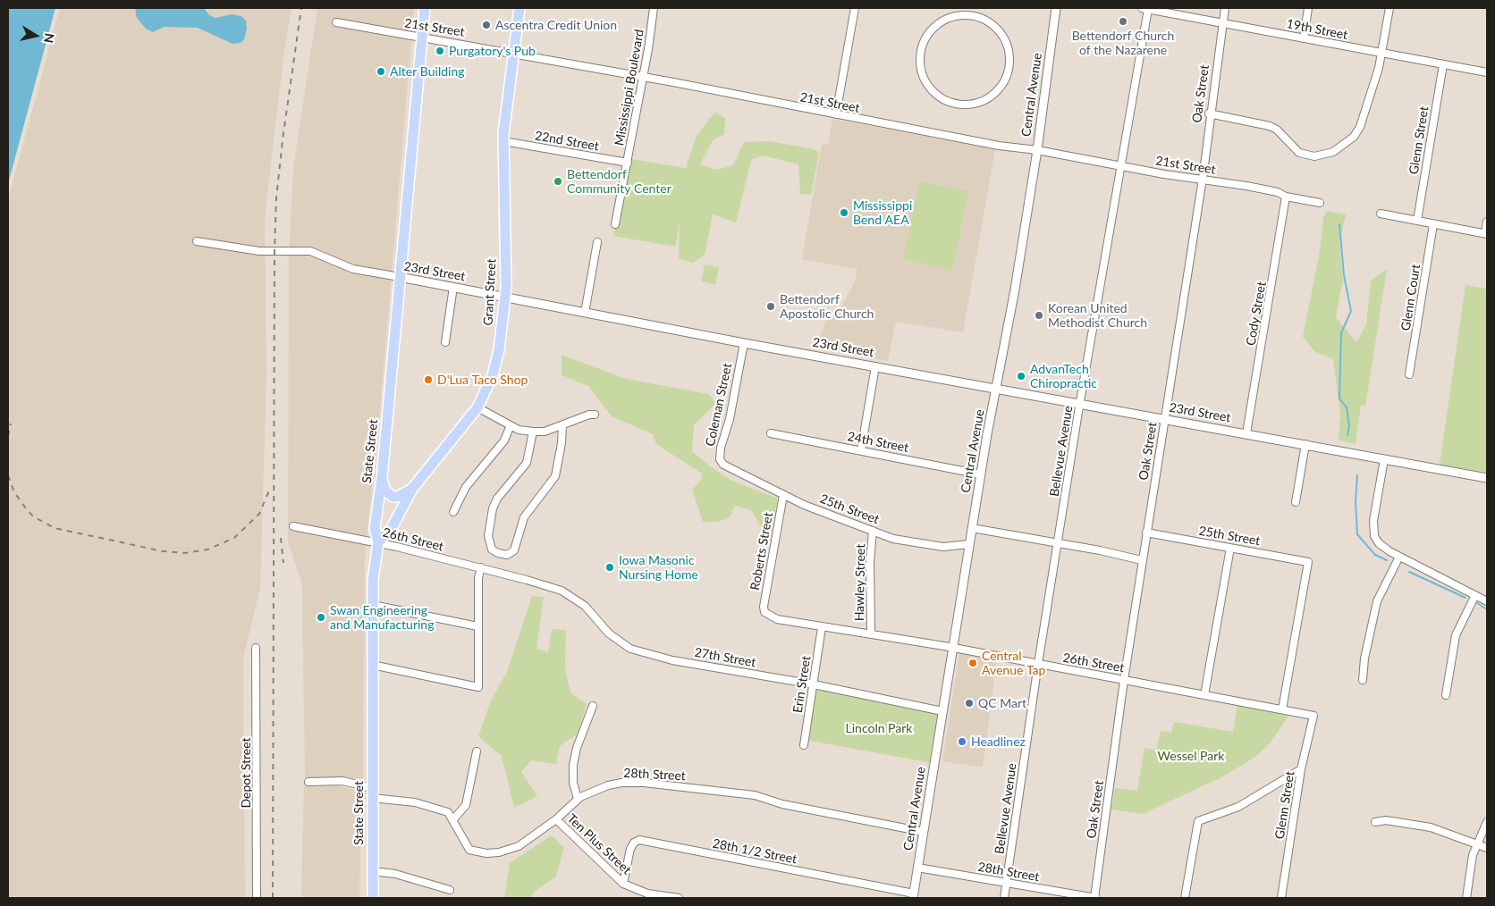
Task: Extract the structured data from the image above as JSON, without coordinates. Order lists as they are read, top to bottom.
{
  "streets": {
    "main road": ["Grant Street", "State Street"],
    "street": [
      "21st Street",
      "19th Street",
      "Mississippi Boulevard",
      "Oak Street",
      "Central Avenue",
      "Glenn Street",
      "22nd Street",
      "23rd Street",
      "Glenn Court",
      "Cody Street",
      "Coleman Street",
      "24th Street",
      "Bellevue Avenue",
      "25th Street",
      "26th Street",
      "Roberts Street",
      "Hawley Street",
      "27th Street",
      "Erin Street",
      "Depot Street",
      "28th Street",
      "Ten Plus Street",
      "28th 1/2 Street"
    ]
  },
  "crossings": [
    ["21st Street", "Mississippi Boulevard"],
    ["21st Street", "Oak Street"],
    ["21st Street", "Central Avenue"],
    ["21st Street", "Grant Street"],
    ["21st Street", "Cody Street"],
    ["21st Street", "State Street"],
    ["21st Street", "Bellevue Avenue"],
    ["19th Street", "Oak Street"],
    ["19th Street", "Glenn Street"],
    ["19th Street", "Bellevue Avenue"],
    ["Mississippi Boulevard", "22nd Street"],
    ["Oak Street", "23rd Street"],
    ["Oak Street", "25th Street"],
    ["Oak Street", "26th Street"],
    ["Oak Street", "28th Street"],
    ["Central Avenue", "23rd Street"],
    ["Central Avenue", "24th Street"],
    ["Central Avenue", "25th Street"],
    ["Central Avenue", "26th Street"],
    ["Central Avenue", "27th Street"],
    ["Central Avenue", "28th Street"],
    ["Central Avenue", "28th 1/2 Street"],
    ["Glenn Street", "26th Street"],
    ["22nd Street", "Grant Street"],
    ["23rd Street", "Grant Street"],
    ["23rd Street", "Cody Street"],
    ["23rd Street", "Coleman Street"],
    ["23rd Street", "State Street"],
    ["23rd Street", "Bellevue Avenue"],
    ["Grant Street", "State Street"],
    ["Grant Street", "26th Street"],
    ["Coleman Street", "25th Street"],
    ["State Street", "26th Street"],
    ["Bellevue Avenue", "26th Street"],
    ["Bellevue Avenue", "28th Street"],
    ["25th Street", "26th Street"],
    ["25th Street", "Roberts Street"],
    ["25th Street", "Hawley Street"],
    ["26th Street", "Roberts Street"],
    ["26th Street", "Hawley Street"],
    ["26th Street", "27th Street"],
    ["26th Street", "Erin Street"],
    ["27th Street", "Erin Street"],
    ["28th Street", "Ten Plus Street"],
    ["Ten Plus Street", "28th 1/2 Street"]
  ],
  "parks": ["Lincoln Park", "Wessel Park"],
  "places": [
    "Bettendorf Church of the Nazarene",
    "Ascentra Credit Union",
    "Purgatory's Pub",
    "Alter Building",
    "Bettendorf Community Center",
    "Mississippi Bend AEA",
    "Bettendorf Apostolic Church",
    "Korean United Methodist Church",
    "AdvanTech Chiropractic",
    "D'Lua Taco Shop",
    "Iowa Masonic Nursing Home",
    "Swan Engineering and Manufacturing",
    "Central Avenue Tap",
    "QC Mart",
    "Headlinez"
  ],
  "north": "right"
}
